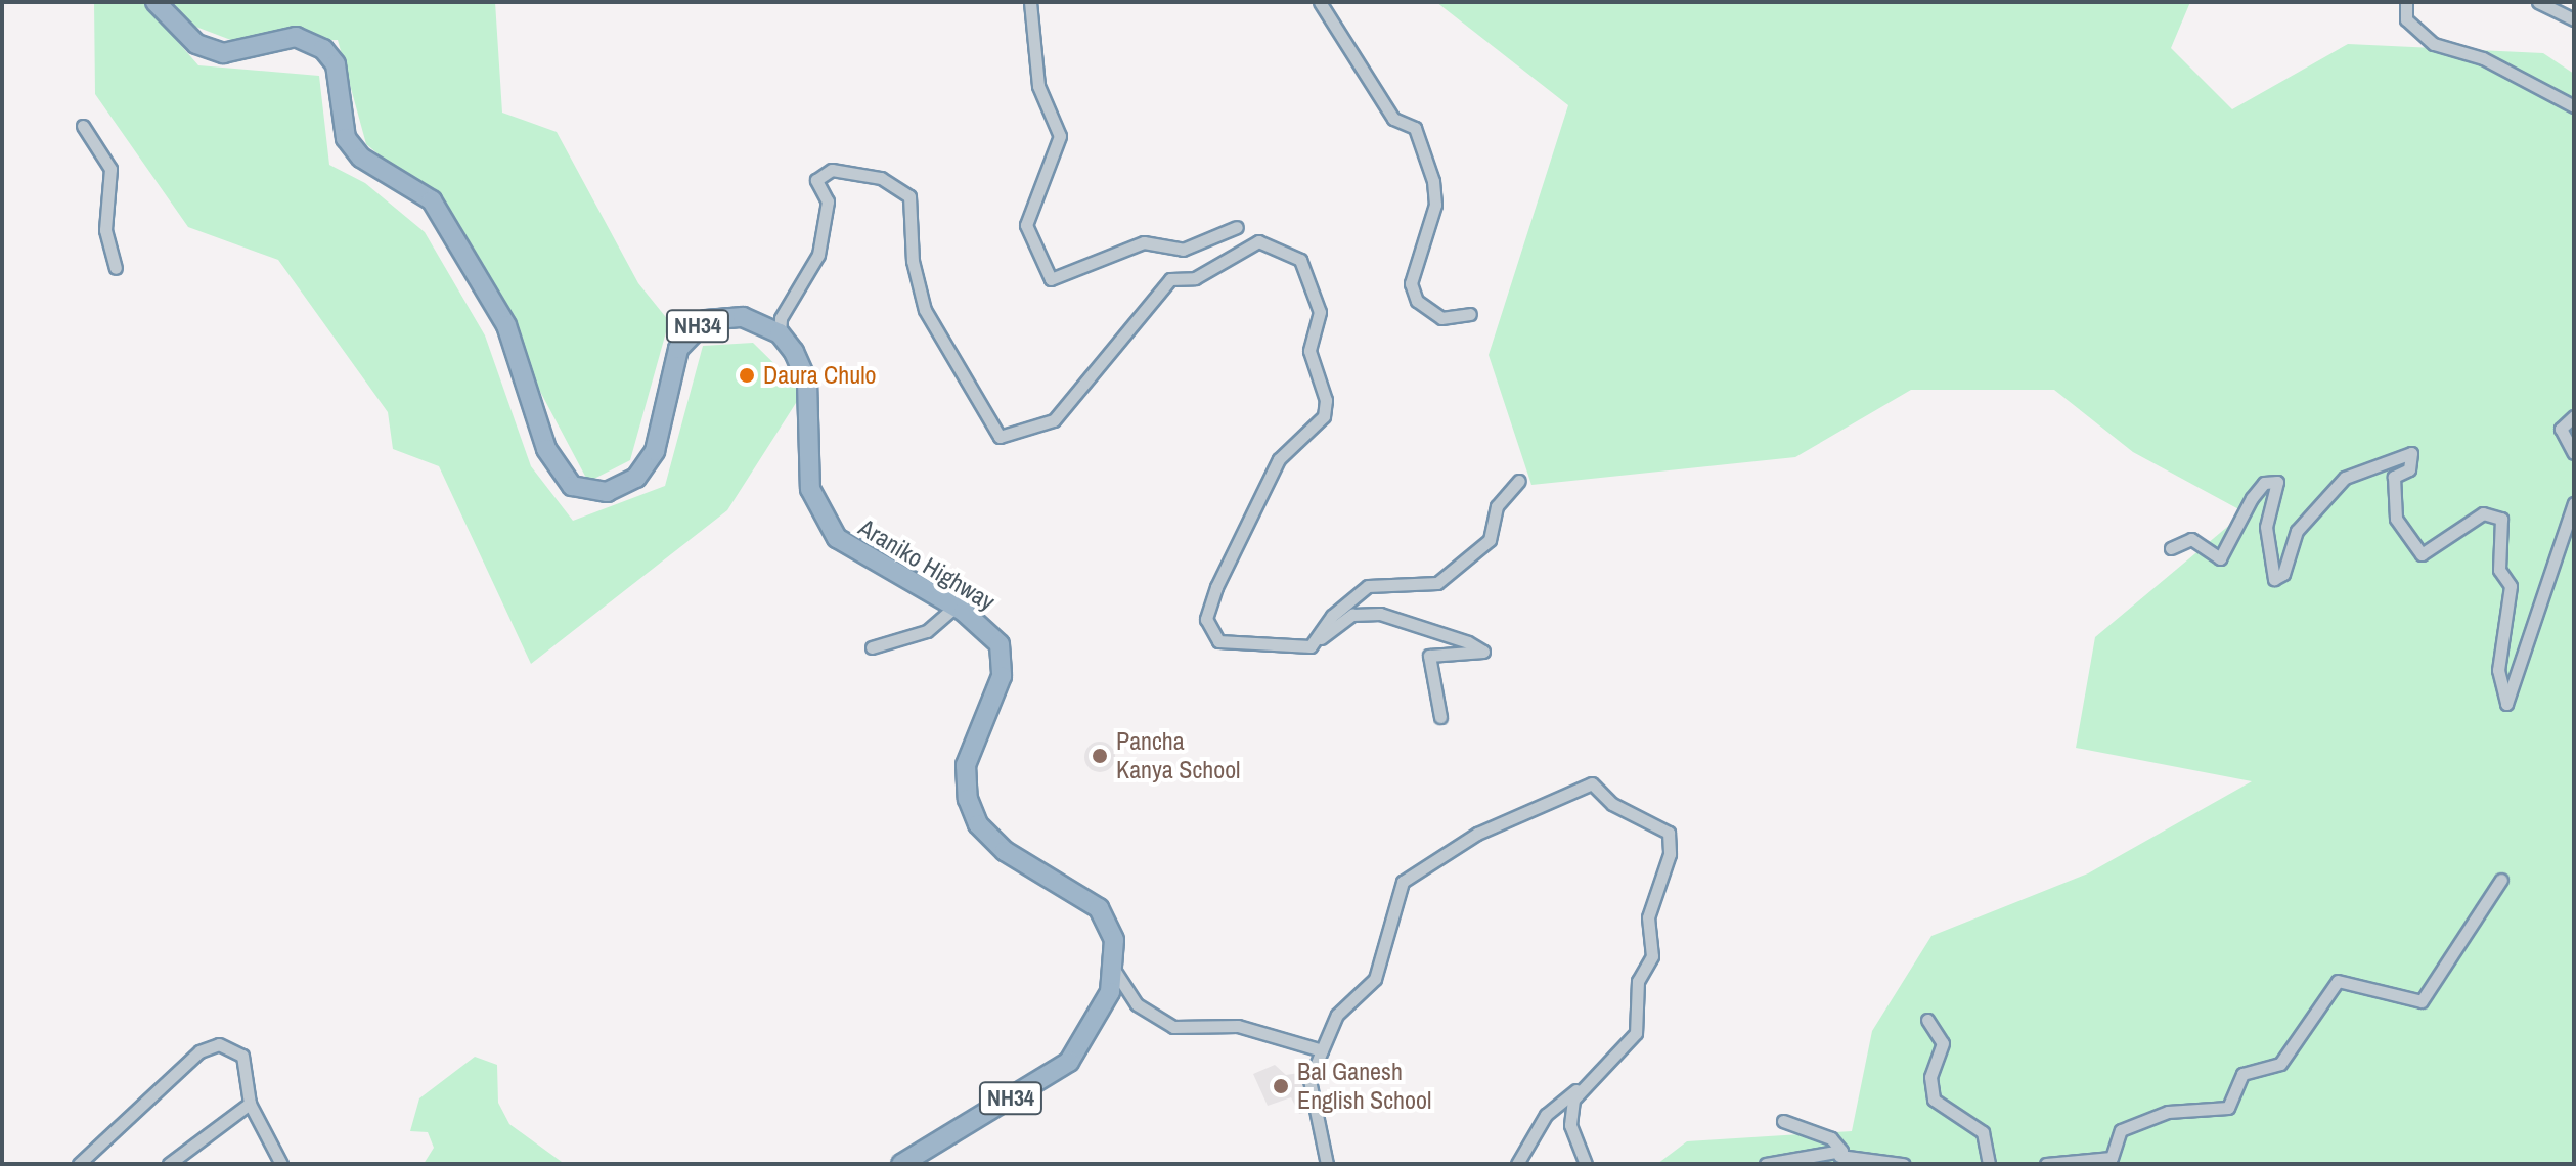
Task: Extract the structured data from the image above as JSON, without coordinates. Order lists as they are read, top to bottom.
{
  "streets": {
    "highway": ["NH34", "Araniko Highway"]
  },
  "crossings": [
    ["NH34", "Araniko Highway"]
  ],
  "places": ["Daura Chulo", "Pancha Kanya School", "Bal Ganesh English School"]
}
